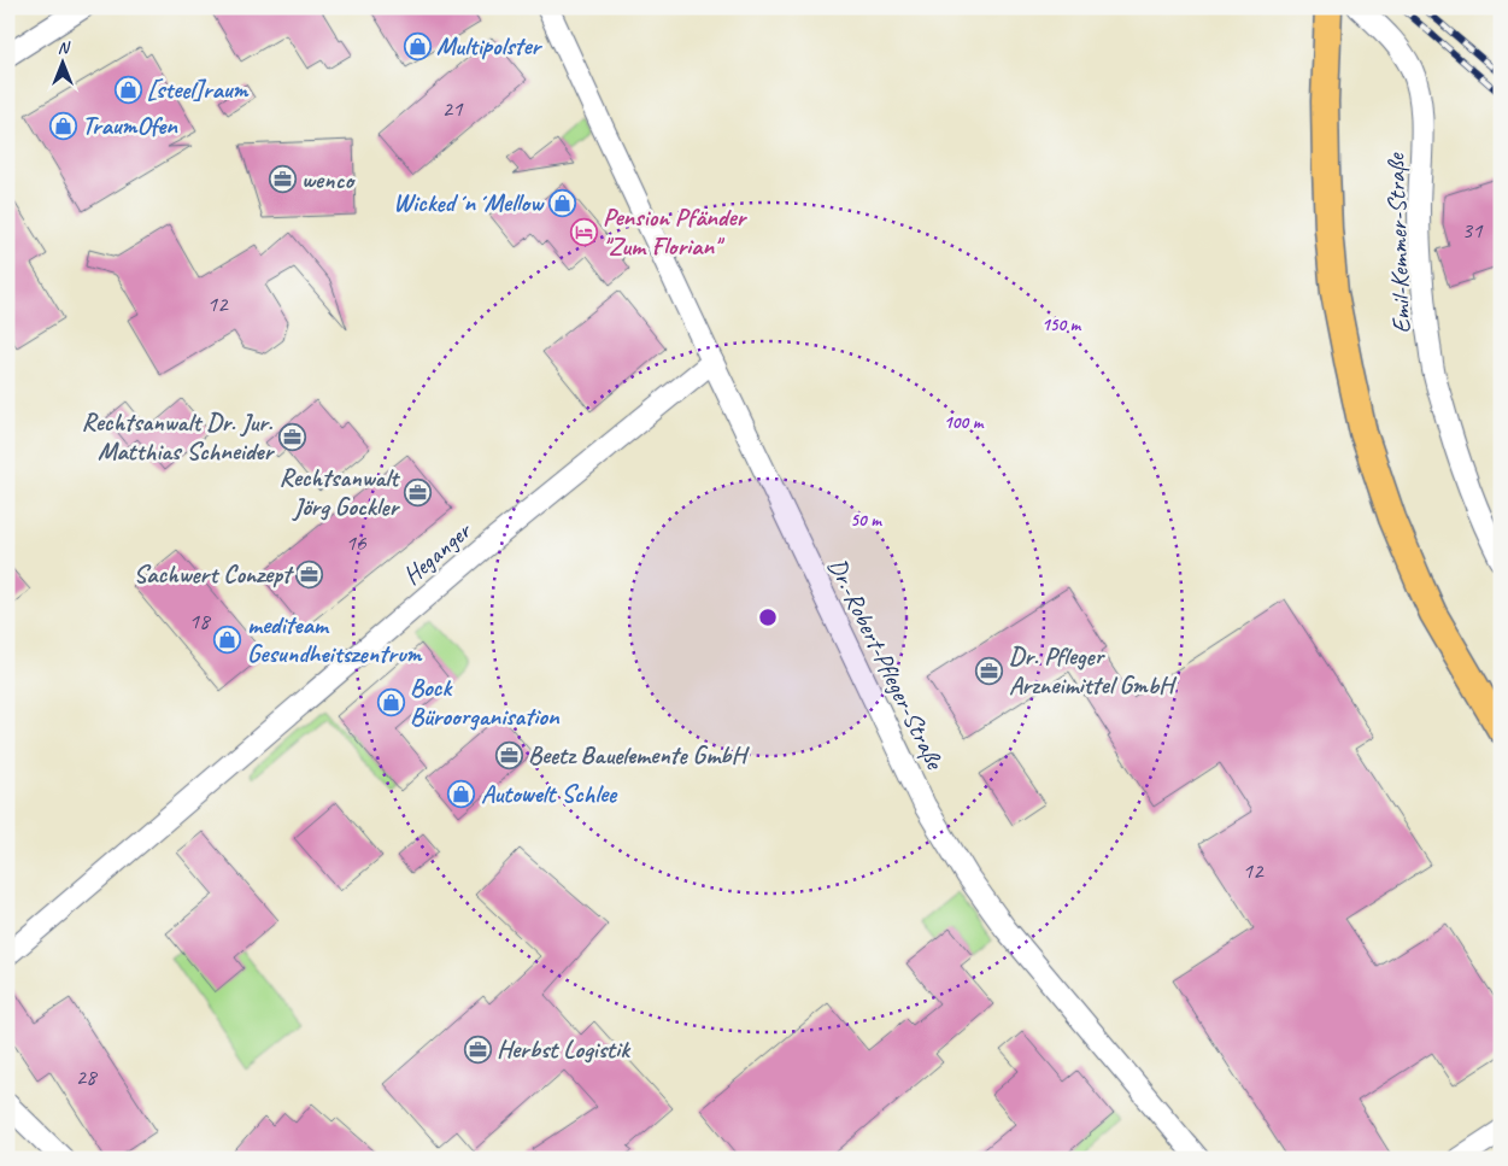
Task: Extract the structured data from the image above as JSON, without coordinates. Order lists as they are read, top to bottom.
{
  "streets": {
    "street": ["Emil-Kemmer-Straße", "Heganger", "Dr.-Robert-Pfleger-Straße"]
  },
  "crossings": [
    ["Heganger", "Dr.-Robert-Pfleger-Straße"]
  ],
  "places": {
    "shop": [
      "Multipolster",
      "[steel]raum",
      "TraumOfen",
      "Wicked´n´Mellow",
      "mediteam Gesundheitszentrum",
      "Bock Büroorganisation",
      "Autowelt Schlee"
    ],
    "office": [
      "wenco",
      "Rechtsanwalt Dr. Jur. Matthias Schneider",
      "Rechtsanwalt Jörg Gockler",
      "Sachwert Conzept",
      "Dr. Pfleger Arzneimittel GmbH",
      "Beetz Bauelemente GmbH",
      "Herbst Logistik"
    ],
    "hotel": ["Pension Pfänder \"Zum Florian\""]
  },
  "house_numbers": [
    "21",
    "31",
    "12",
    "16",
    "18",
    "12",
    "28"
  ],
  "north": "top",
  "rings": ["150 m", "100 m", "50 m"]
}
